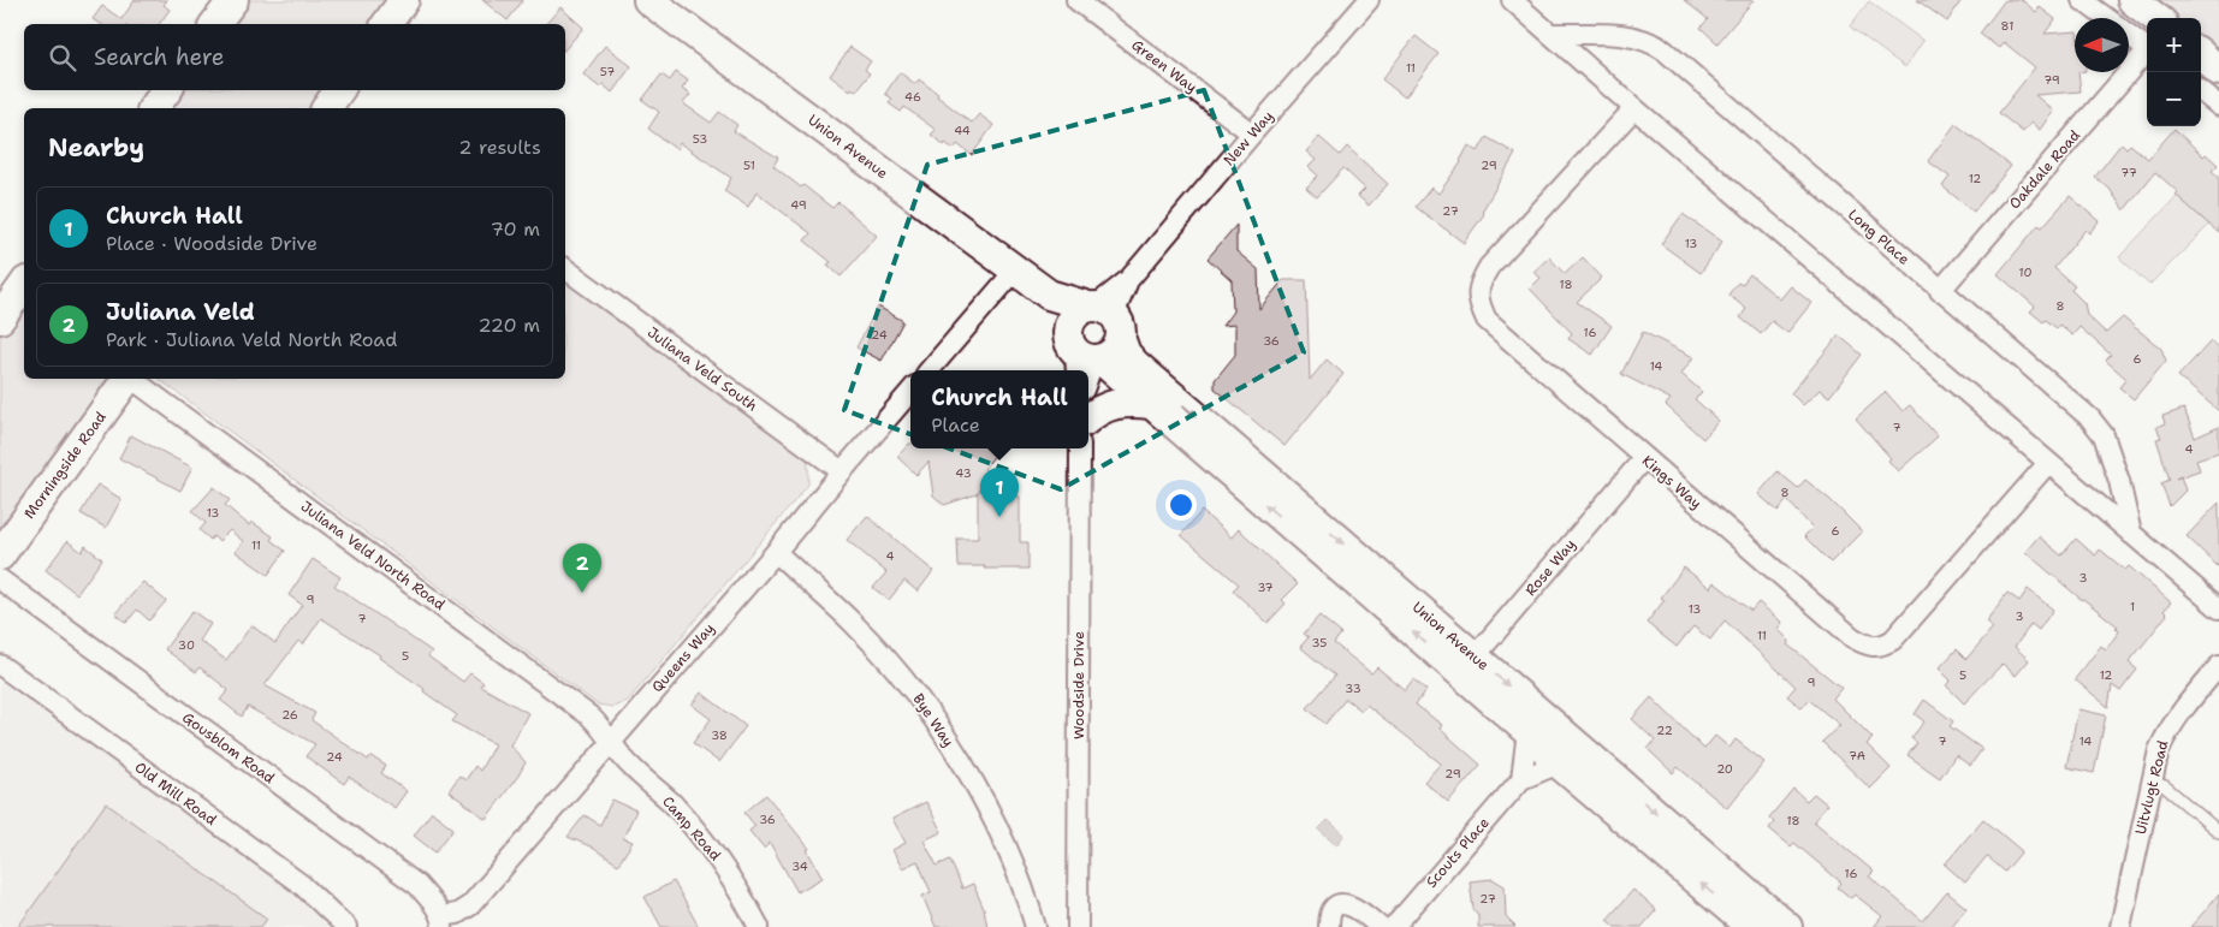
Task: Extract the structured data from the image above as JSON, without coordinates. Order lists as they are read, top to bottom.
{
  "streets": {
    "street": [
      "Green Way",
      "New Way",
      "Union Avenue",
      "Oakdale Road",
      "Long Place",
      "Juliana Veld South",
      "Morningside Road",
      "Kings Way",
      "Juliana Veld North Road",
      "Rose Way",
      "Queens Way",
      "Woodside Drive",
      "Bye Way",
      "Gousblom Road",
      "Uitvlugt Road",
      "Old Mill Road",
      "Camp Road",
      "Scouts Place"
    ]
  },
  "crossings": [
    ["Green Way", "New Way"],
    ["New Way", "Union Avenue"],
    ["Union Avenue", "Rose Way"],
    ["Union Avenue", "Scouts Place"],
    ["Oakdale Road", "Long Place"],
    ["Juliana Veld South", "Queens Way"],
    ["Kings Way", "Rose Way"],
    ["Juliana Veld North Road", "Queens Way"],
    ["Juliana Veld North Road", "Camp Road"],
    ["Queens Way", "Bye Way"],
    ["Queens Way", "Gousblom Road"],
    ["Queens Way", "Camp Road"]
  ],
  "house_numbers": [
    "81",
    "11",
    "57",
    "79",
    "46",
    "44",
    "53",
    "51",
    "29",
    "77",
    "12",
    "49",
    "27",
    "13",
    "10",
    "18",
    "8",
    "16",
    "24",
    "36",
    "6",
    "14",
    "7",
    "4",
    "43",
    "8",
    "13",
    "6",
    "11",
    "4",
    "3",
    "37",
    "9",
    "1",
    "13",
    "3",
    "7",
    "11",
    "35",
    "30",
    "5",
    "5",
    "12",
    "9",
    "33",
    "26",
    "22",
    "38",
    "7",
    "14",
    "7A",
    "24",
    "20",
    "29",
    "36",
    "18",
    "34",
    "16",
    "27"
  ],
  "north": "left",
  "page": {
    "map_buttons": ["+", "−"],
    "search": "Search here",
    "heading": ["Nearby", "2 results"],
    "list": [
      {
        "mark": "1",
        "name": "Church Hall",
        "note": "Place · Woodside Drive",
        "value": "70 m"
      },
      {
        "mark": "2",
        "name": "Juliana Veld",
        "note": "Park · Juliana Veld North Road",
        "value": "220 m"
      }
    ],
    "popup": ["Church Hall", "Place"],
    "pins": ["1", "2"]
  }
}
